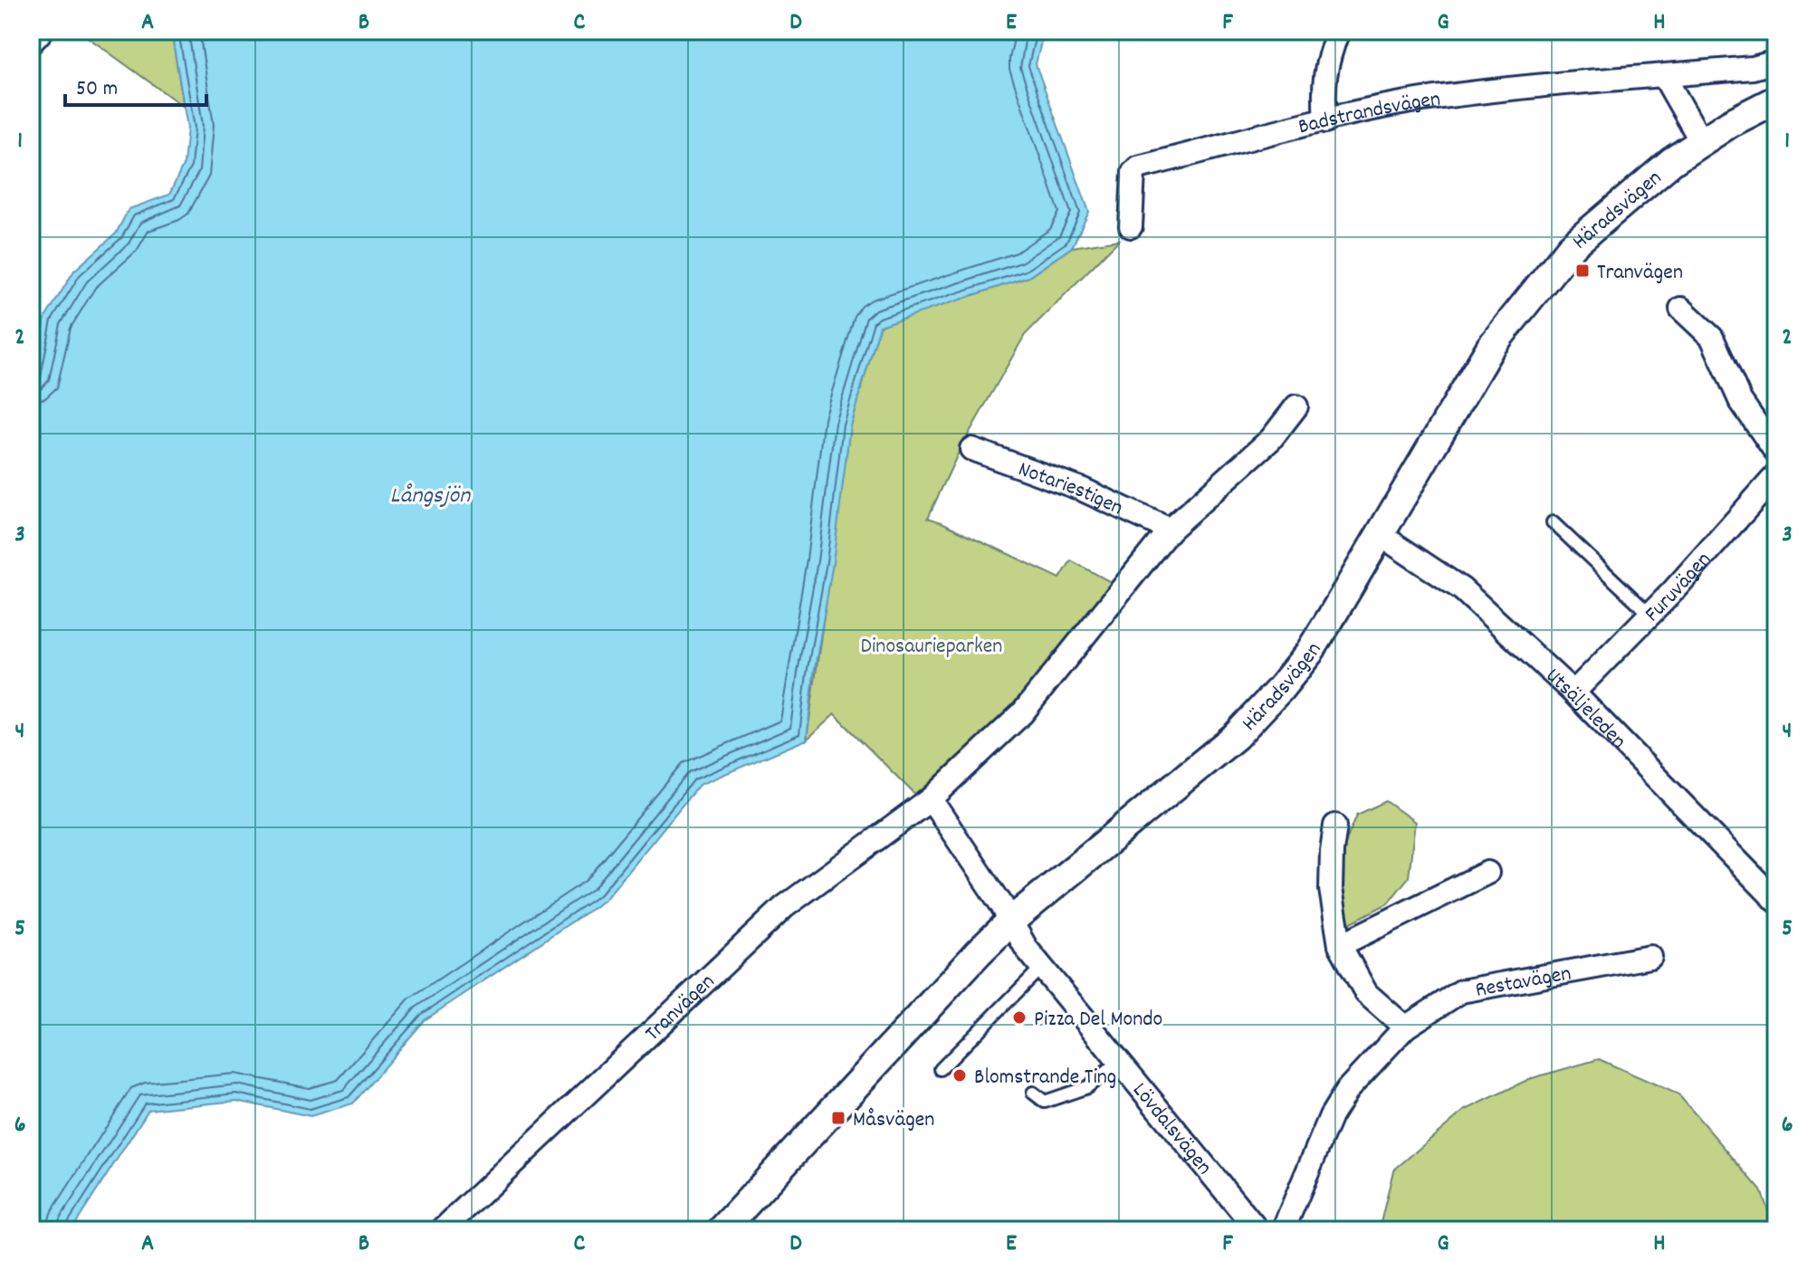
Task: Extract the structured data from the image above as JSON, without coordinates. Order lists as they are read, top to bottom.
{
  "streets": {
    "street": [
      "Badstrandsvägen",
      "Häradsvägen",
      "Notariestigen",
      "Furuvägen",
      "Utsäljeleden",
      "Restavägen",
      "Tranvägen",
      "Lövdalsvägen"
    ]
  },
  "crossings": [
    ["Häradsvägen", "Utsäljeleden"],
    ["Häradsvägen", "Lövdalsvägen"],
    ["Notariestigen", "Tranvägen"],
    ["Furuvägen", "Utsäljeleden"]
  ],
  "water": ["Långsjön"],
  "parks": ["Dinosaurieparken"],
  "places": {
    "transit": ["Tranvägen", "Måsvägen"],
    "other": ["Pizza Del Mondo", "Blomstrande Ting"]
  },
  "scale_bar": "50 m",
  "grid": {
    "columns": [
      "A",
      "B",
      "C",
      "D",
      "E",
      "F",
      "G",
      "H"
    ],
    "rows": [
      "1",
      "2",
      "3",
      "4",
      "5",
      "6"
    ]
  }
}
